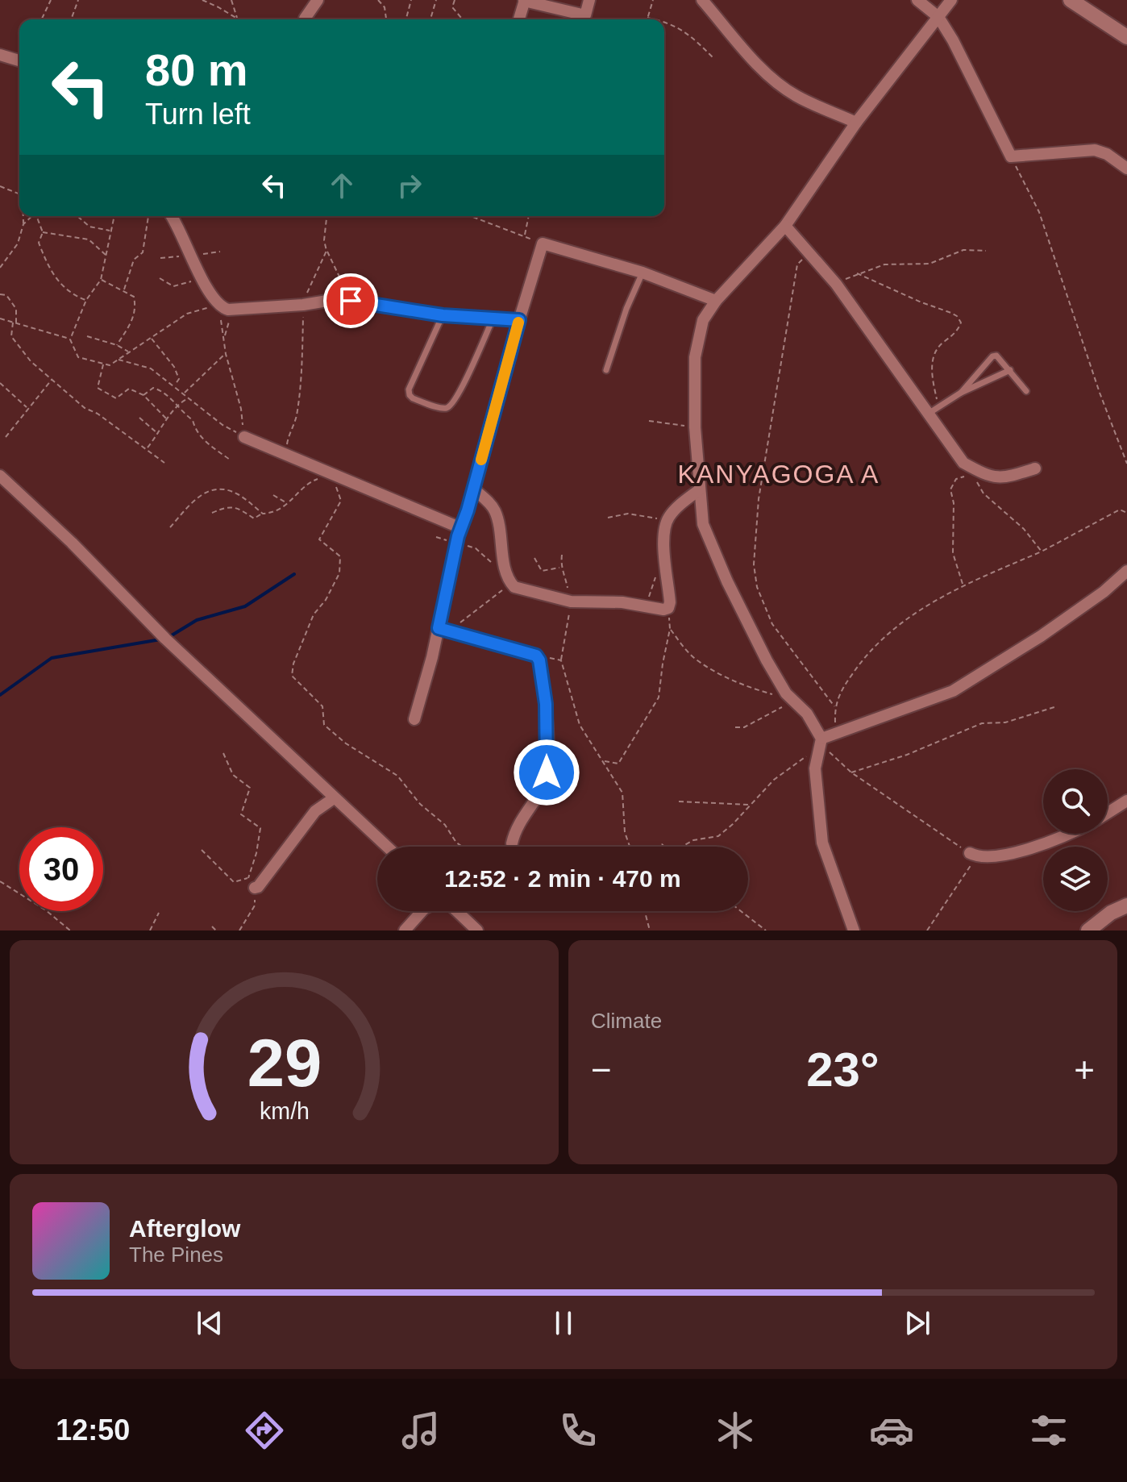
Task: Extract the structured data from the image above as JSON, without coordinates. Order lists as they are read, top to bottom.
{
  "districts": ["KANYAGOGA A"],
  "page": {
    "turn": ["80 m", "Turn left"],
    "limit": "30",
    "trip": "12:52 · 2 min · 470 m",
    "tile": "Climate",
    "heat": ["−", "23°", "+"],
    "song": ["Afterglow", "The Pines"],
    "tabs": "12:50",
    "gauge": ["29", "km/h"]
  }
}
